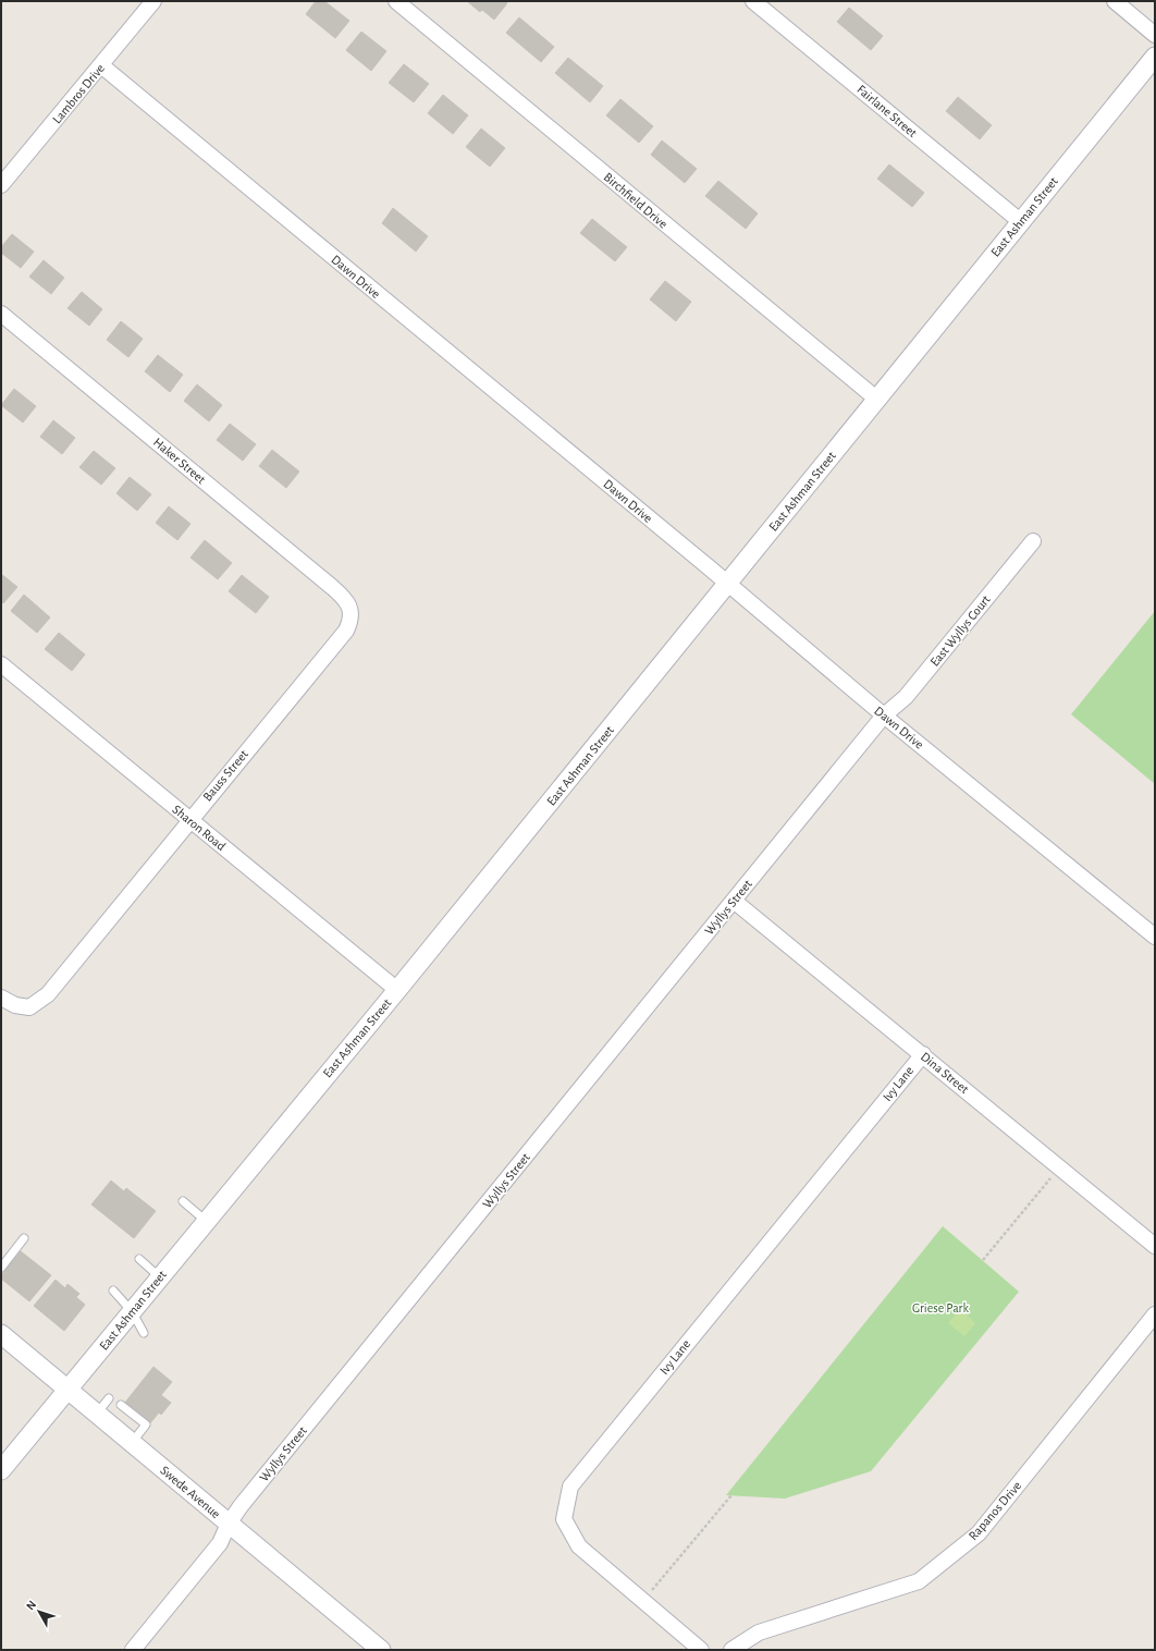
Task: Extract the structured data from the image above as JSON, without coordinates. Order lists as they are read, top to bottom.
{
  "streets": {
    "street": [
      "Lambros Drive",
      "Fairlane Street",
      "Birchfield Drive",
      "East Ashman Street",
      "Dawn Drive",
      "Haker Street",
      "East Wyllys Court",
      "Bauss Street",
      "Sharon Road",
      "Wyllys Street",
      "Dina Street",
      "Ivy Lane",
      "Swede Avenue",
      "Rapanos Drive"
    ]
  },
  "crossings": [
    ["Lambros Drive", "Dawn Drive"],
    ["Fairlane Street", "East Ashman Street"],
    ["Birchfield Drive", "East Ashman Street"],
    ["East Ashman Street", "Dawn Drive"],
    ["East Ashman Street", "Sharon Road"],
    ["East Ashman Street", "Swede Avenue"],
    ["Dawn Drive", "East Wyllys Court"],
    ["Dawn Drive", "Wyllys Street"],
    ["Haker Street", "Bauss Street"],
    ["East Wyllys Court", "Wyllys Street"],
    ["Bauss Street", "Sharon Road"],
    ["Wyllys Street", "Dina Street"],
    ["Wyllys Street", "Swede Avenue"],
    ["Dina Street", "Ivy Lane"]
  ],
  "parks": ["Griese Park"],
  "north": "top left"
}
